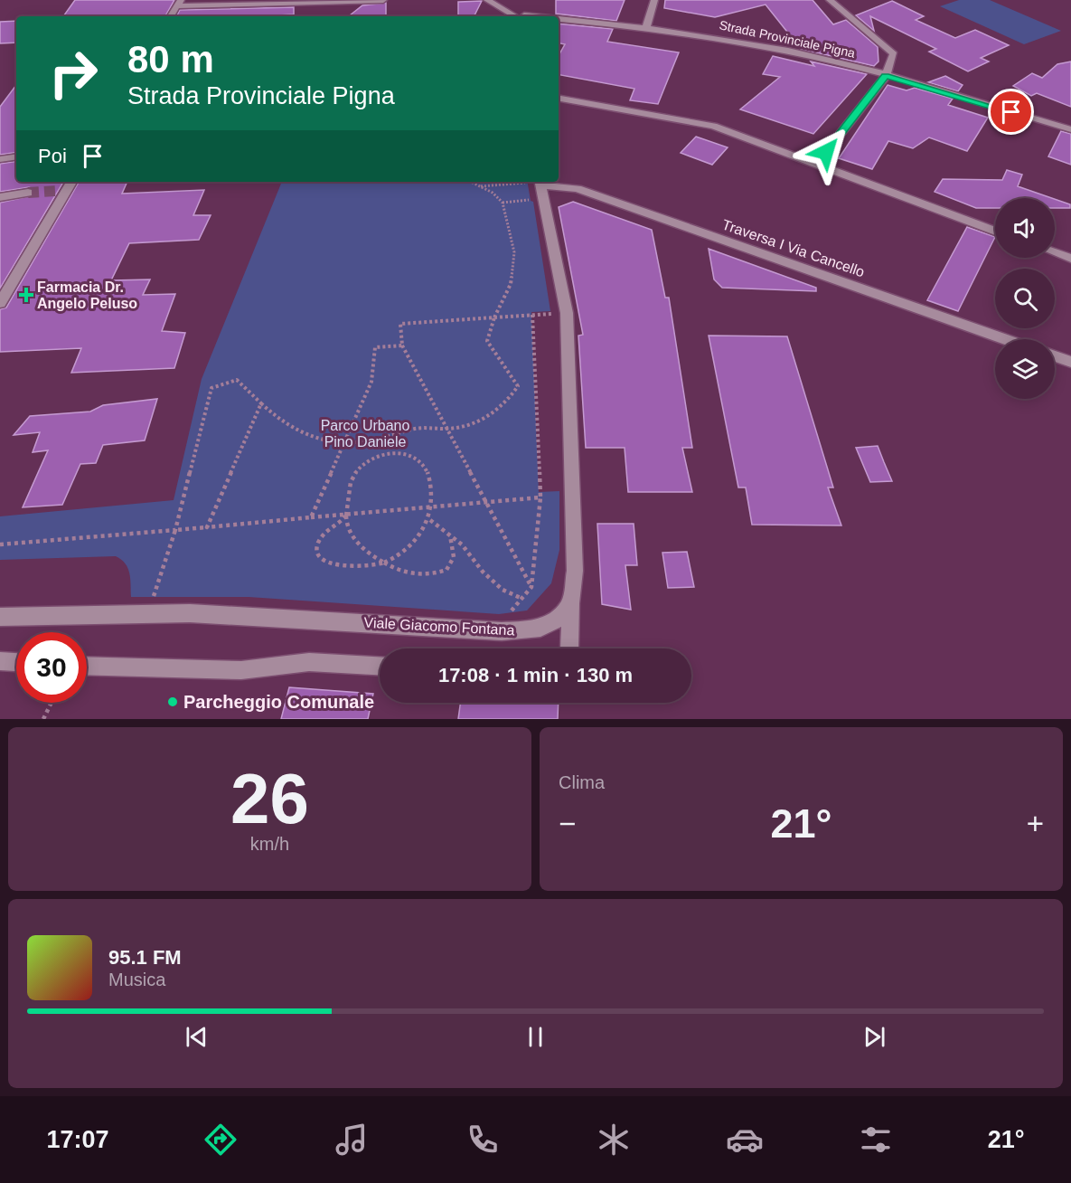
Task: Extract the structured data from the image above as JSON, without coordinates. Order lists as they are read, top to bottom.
{
  "streets": {
    "street": ["Strada Provinciale Pigna", "Traversa I Via Cancello", "Viale Giacomo Fontana"]
  },
  "parks": ["Parco Urbano Pino Daniele"],
  "places": {
    "health": ["Farmacia Dr. Angelo Peluso"],
    "other": ["Parcheggio Comunale"]
  },
  "page": {
    "turn": ["80 m", "Strada Provinciale Pigna"],
    "then": "Poi",
    "limit": "30",
    "trip": "17:08 · 1 min · 130 m",
    "tile": [
      ["26", "km/h"],
      "Clima"
    ],
    "heat": ["−", "21°", "+"],
    "song": ["95.1 FM", "Musica"],
    "tabs": ["17:07", "21°"]
  }
}
